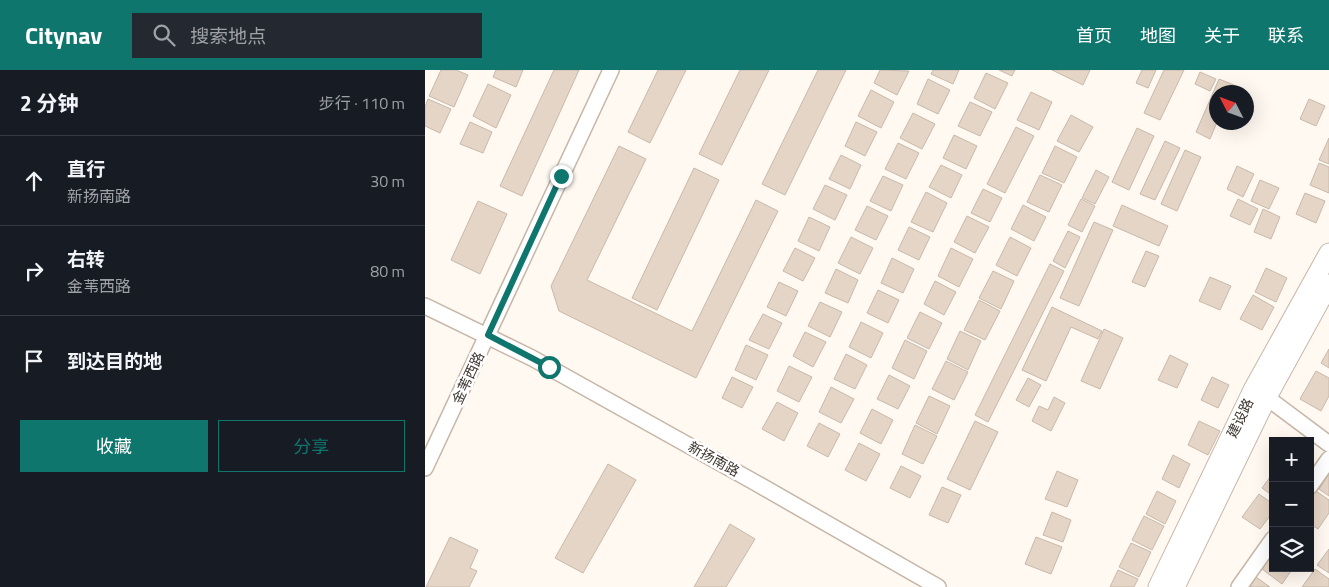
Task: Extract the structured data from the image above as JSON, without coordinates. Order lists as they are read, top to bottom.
{
  "streets": {
    "main road": ["建设路"],
    "street": ["金苇西路", "新扬南路"]
  },
  "crossings": [
    ["金苇西路", "新扬南路"]
  ],
  "north": "top left",
  "page": {
    "header": "Citynav",
    "search": "搜索地点",
    "nav": [
      "首页",
      "地图",
      "关于",
      "联系"
    ],
    "heading": ["2 分钟", "步行 · 110 m"],
    "list": [
      ["直行", "新扬南路", "30 m"],
      ["右转", "金苇西路", "80 m"],
      "到达目的地"
    ],
    "buttons": ["收藏", "分享"],
    "map_buttons": ["+", "−"]
  }
}
